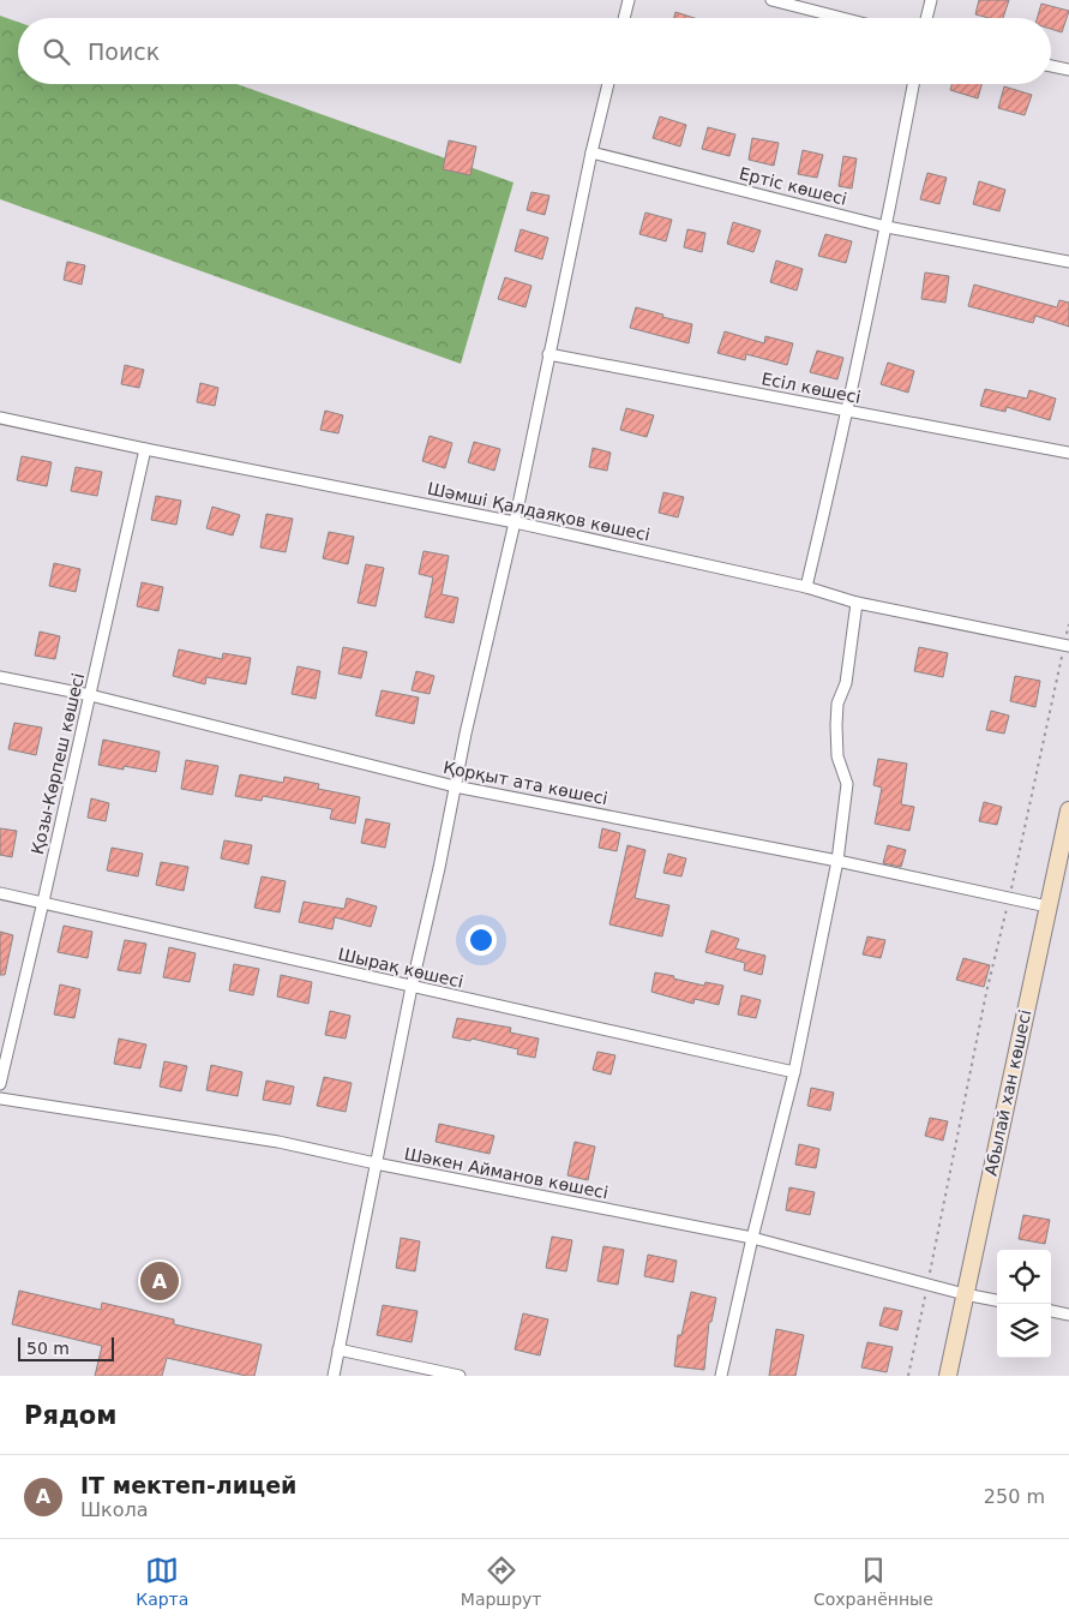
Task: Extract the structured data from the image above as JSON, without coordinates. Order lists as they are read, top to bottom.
{
  "streets": {
    "street": [
      "Ертіс көшесі",
      "Есіл көшесі",
      "Шәмші Қалдаяқов көшесі",
      "Қозы-Көрпеш көшесі",
      "Қорқыт ата көшесі",
      "Шырақ көшесі",
      "Абылай хан көшесі",
      "Шәкен Айманов көшесі"
    ]
  },
  "crossings": [
    ["Шәмші Қалдаяқов көшесі", "Қозы-Көрпеш көшесі"],
    ["Қозы-Көрпеш көшесі", "Қорқыт ата көшесі"],
    ["Қозы-Көрпеш көшесі", "Шырақ көшесі"],
    ["Қорқыт ата көшесі", "Абылай хан көшесі"],
    ["Абылай хан көшесі", "Шәкен Айманов көшесі"]
  ],
  "scale_bar": "50 m",
  "page": {
    "search": "Поиск",
    "pins": "A",
    "scale": "50 m",
    "heading": "Рядом",
    "list": [
      {
        "mark": "A",
        "name": "IT мектеп-лицей",
        "note": "Школа",
        "value": "250 m"
      }
    ],
    "nav": ["Карта", "Маршрут", "Сохранённые"]
  }
}
